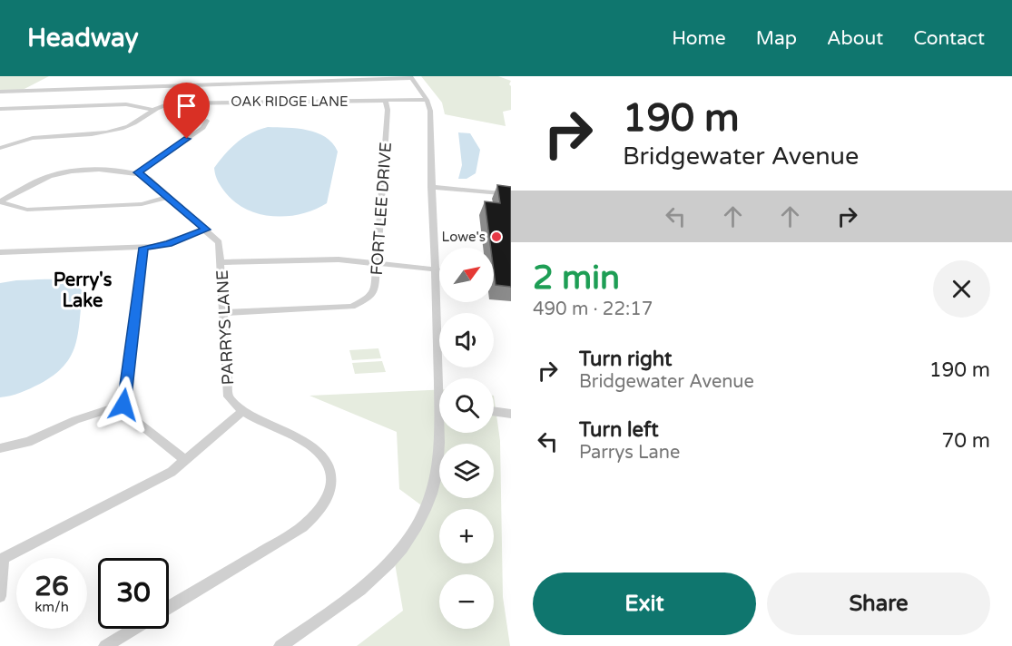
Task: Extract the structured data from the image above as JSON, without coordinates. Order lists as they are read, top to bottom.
{
  "streets": {
    "street": ["OAK RIDGE LANE", "FORT LEE DRIVE", "PARRYS LANE"]
  },
  "crossings": [
    ["OAK RIDGE LANE", "FORT LEE DRIVE"],
    ["FORT LEE DRIVE", "PARRYS LANE"]
  ],
  "districts": ["Perry's Lake"],
  "places": ["Lowe's"],
  "north": "top right",
  "page": {
    "header": "Headway",
    "nav": [
      "Home",
      "Map",
      "About",
      "Contact"
    ],
    "turn": ["190 m", "Bridgewater Avenue"],
    "heading": ["2 min", "490 m · 22:17"],
    "map_buttons": ["+", "−"],
    "list": [
      {
        "name": "Turn right",
        "note": "Bridgewater Avenue",
        "value": "190 m"
      },
      {
        "name": "Turn left",
        "note": "Parrys Lane",
        "value": "70 m"
      }
    ],
    "speed": "26 km/h",
    "limit": "30",
    "buttons": ["Exit", "Share"]
  }
}
